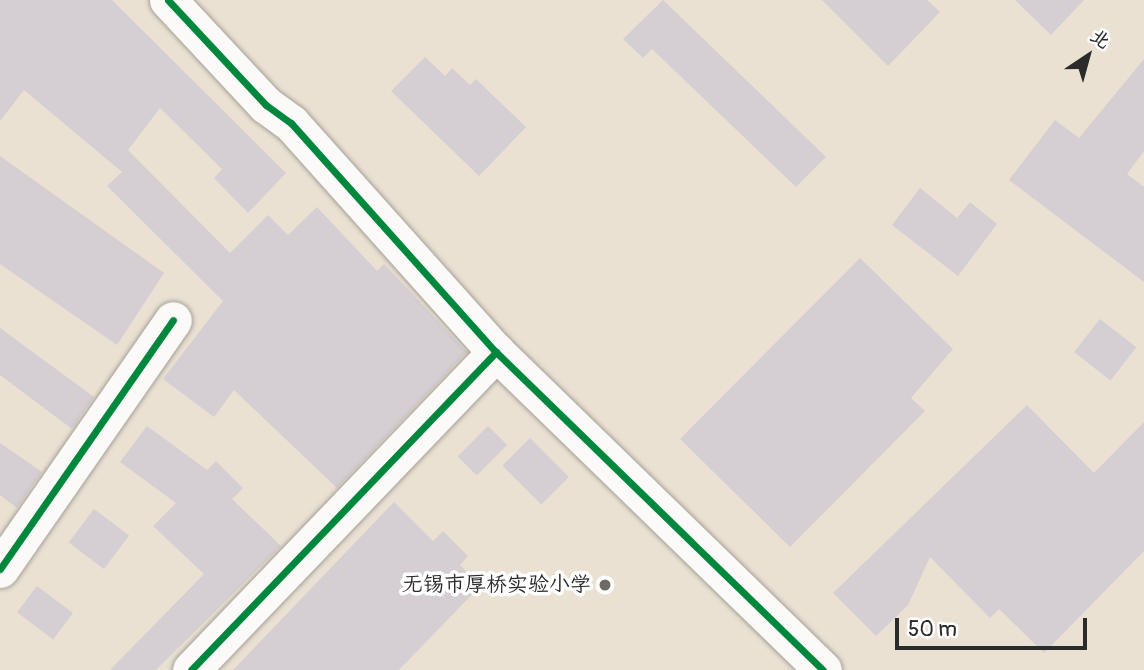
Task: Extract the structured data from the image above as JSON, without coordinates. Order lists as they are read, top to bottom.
{
  "places": ["无锡市厚桥实验小学"],
  "scale_bar": "50 m",
  "north": "top right"
}
